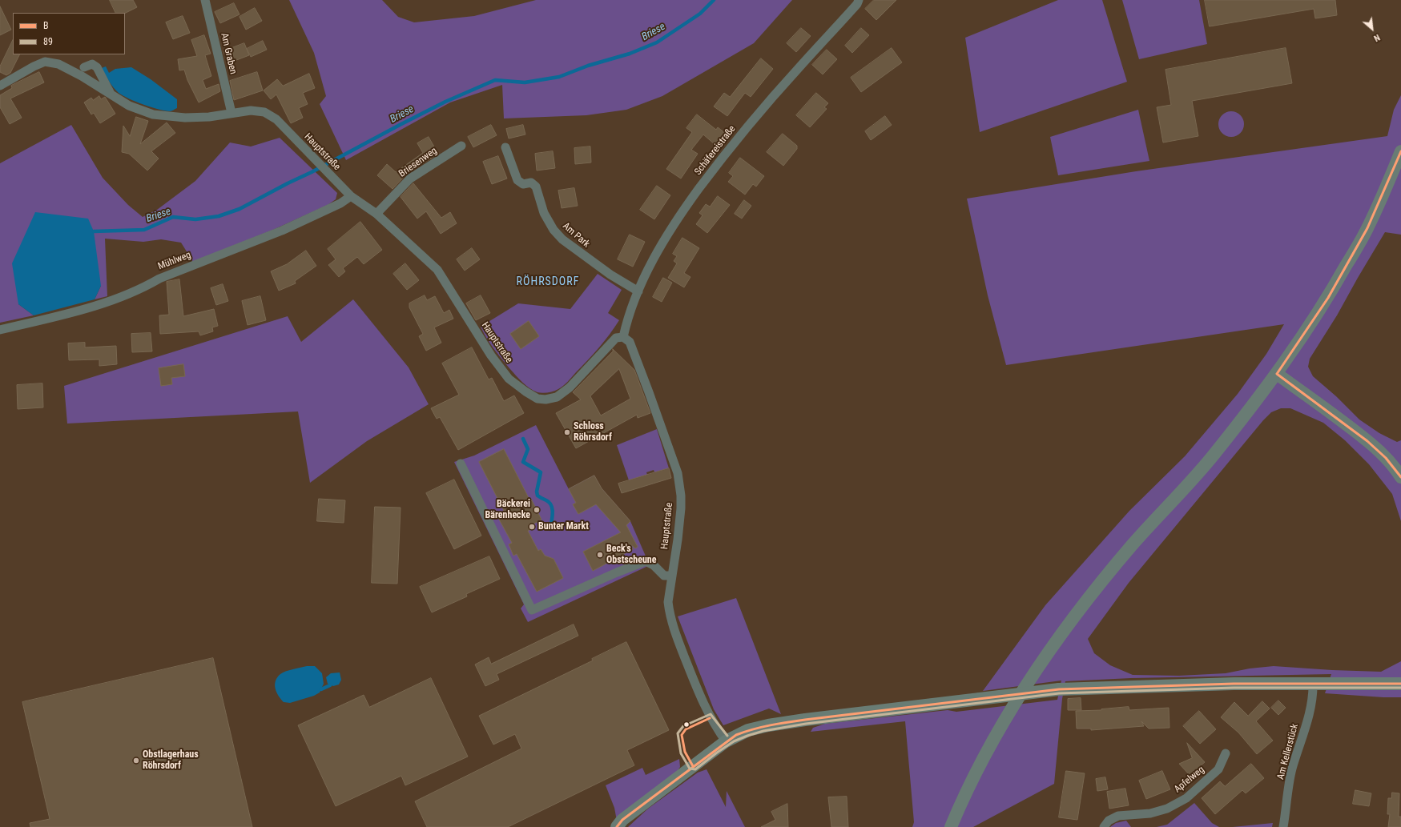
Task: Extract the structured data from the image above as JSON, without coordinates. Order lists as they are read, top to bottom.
{
  "streets": {
    "street": [
      "Am Graben",
      "Schäfereistraße",
      "Hauptstraße",
      "Briesenweg",
      "Am Park",
      "Mühlweg",
      "Am Kellerstück",
      "Apfelweg"
    ]
  },
  "crossings": [
    ["Am Graben", "Hauptstraße"],
    ["Schäfereistraße", "Hauptstraße"],
    ["Schäfereistraße", "Am Park"],
    ["Hauptstraße", "Briesenweg"],
    ["Hauptstraße", "Mühlweg"]
  ],
  "districts": ["RÖHRSDORF"],
  "water": ["Briese"],
  "places": [
    "Schloss Röhrsdorf",
    "Bäckerei Bärenhecke",
    "Bunter Markt",
    "Beck's Obstscheune",
    "Obstlagerhaus Röhrsdorf"
  ],
  "lines": ["transit line B", "transit line 89"],
  "legend": ["B", "89"],
  "north": "bottom right"
}
